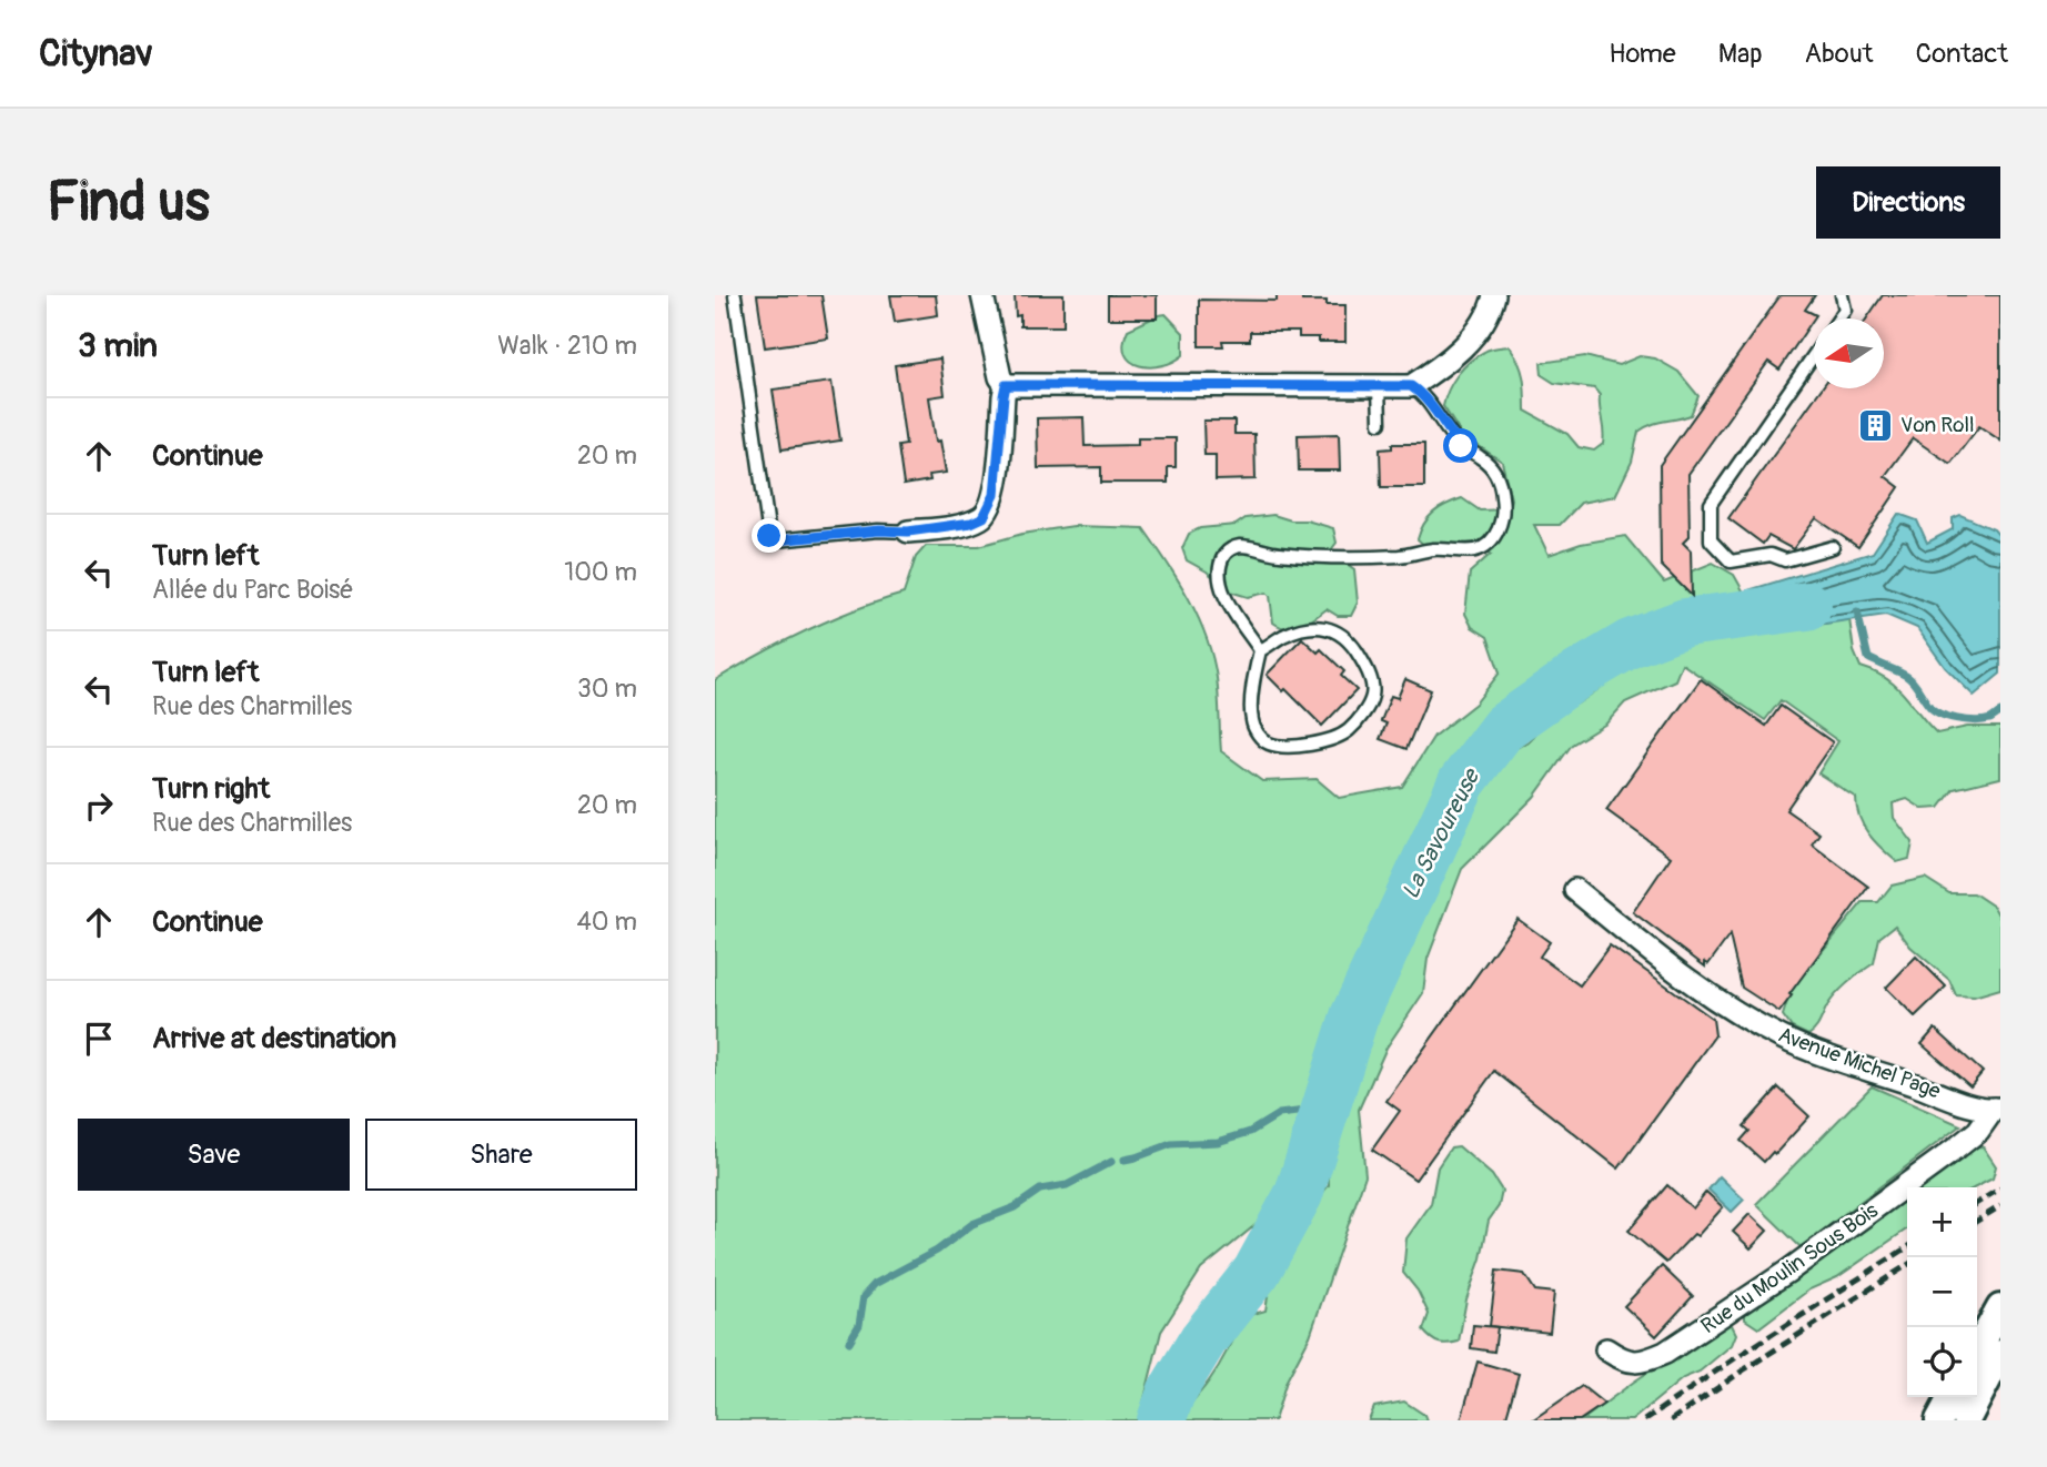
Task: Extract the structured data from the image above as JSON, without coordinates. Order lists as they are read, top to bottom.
{
  "streets": {
    "street": ["Avenue Michel Page", "Rue du Moulin Sous Bois"]
  },
  "crossings": [
    ["Avenue Michel Page", "Rue du Moulin Sous Bois"]
  ],
  "water": ["La Savoureuse"],
  "places": {
    "building": ["Von Roll"]
  },
  "north": "left",
  "page": {
    "header": "Citynav",
    "nav": [
      "Home",
      "Map",
      "About",
      "Contact"
    ],
    "buttons": [
      "Directions",
      ["Save", "Share"]
    ],
    "title": "Find us",
    "heading": ["3 min", "Walk · 210 m"],
    "list": [
      ["Continue", "20 m"],
      ["Turn left", "Allée du Parc Boisé", "100 m"],
      ["Turn left", "Rue des Charmilles", "30 m"],
      ["Turn right", "Rue des Charmilles", "20 m"],
      ["Continue", "40 m"],
      "Arrive at destination"
    ],
    "map_buttons": ["+", "−"]
  }
}
